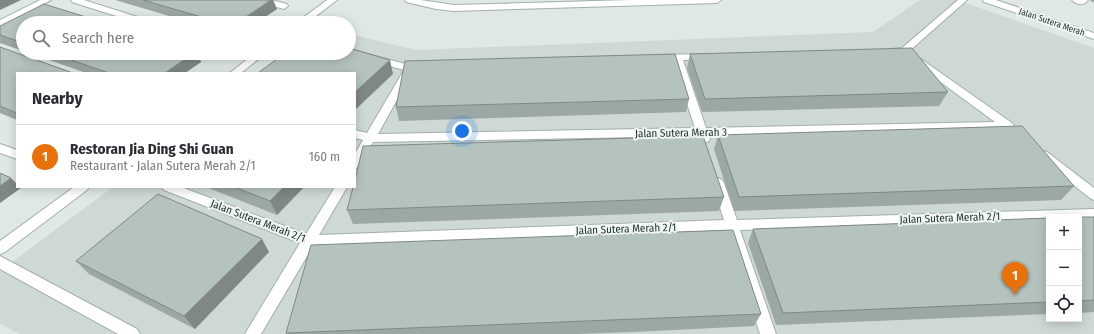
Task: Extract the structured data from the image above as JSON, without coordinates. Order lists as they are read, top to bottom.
{
  "streets": {
    "street": ["Jalan Sutera Merah", "Jalan Sutera Merah 3", "Jalan Sutera Merah 2/1"]
  },
  "page": {
    "search": "Search here",
    "heading": "Nearby",
    "list": [
      {
        "mark": "1",
        "name": "Restoran Jia Ding Shi Guan",
        "note": "Restaurant · Jalan Sutera Merah 2/1",
        "value": "160 m"
      }
    ],
    "map_buttons": ["+", "−"],
    "pins": "1"
  }
}
